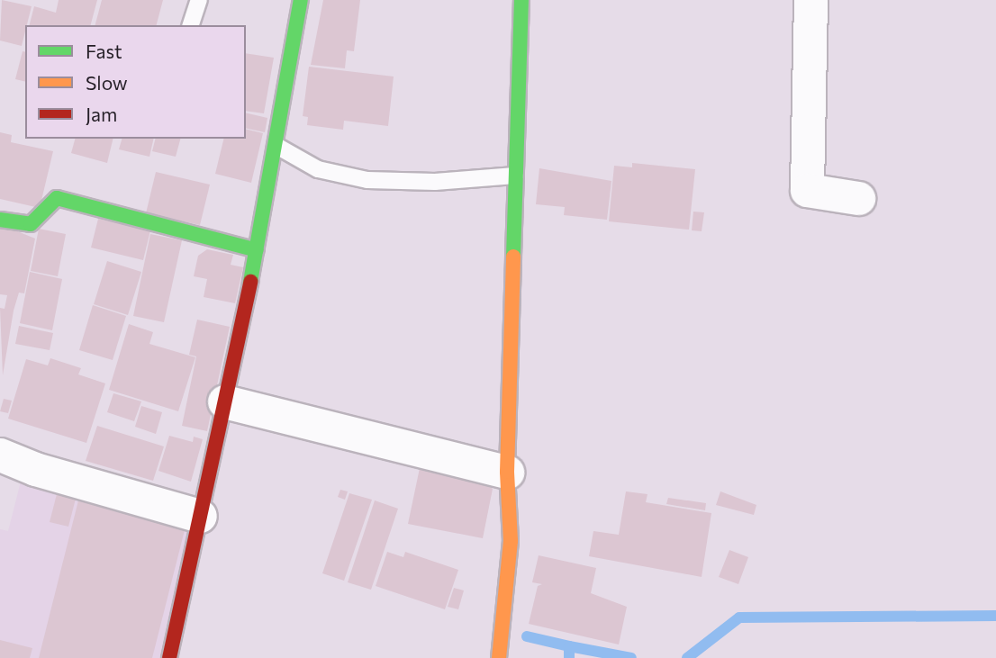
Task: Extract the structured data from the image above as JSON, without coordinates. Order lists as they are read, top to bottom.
{
  "legend": ["Fast", "Slow", "Jam"]
}
